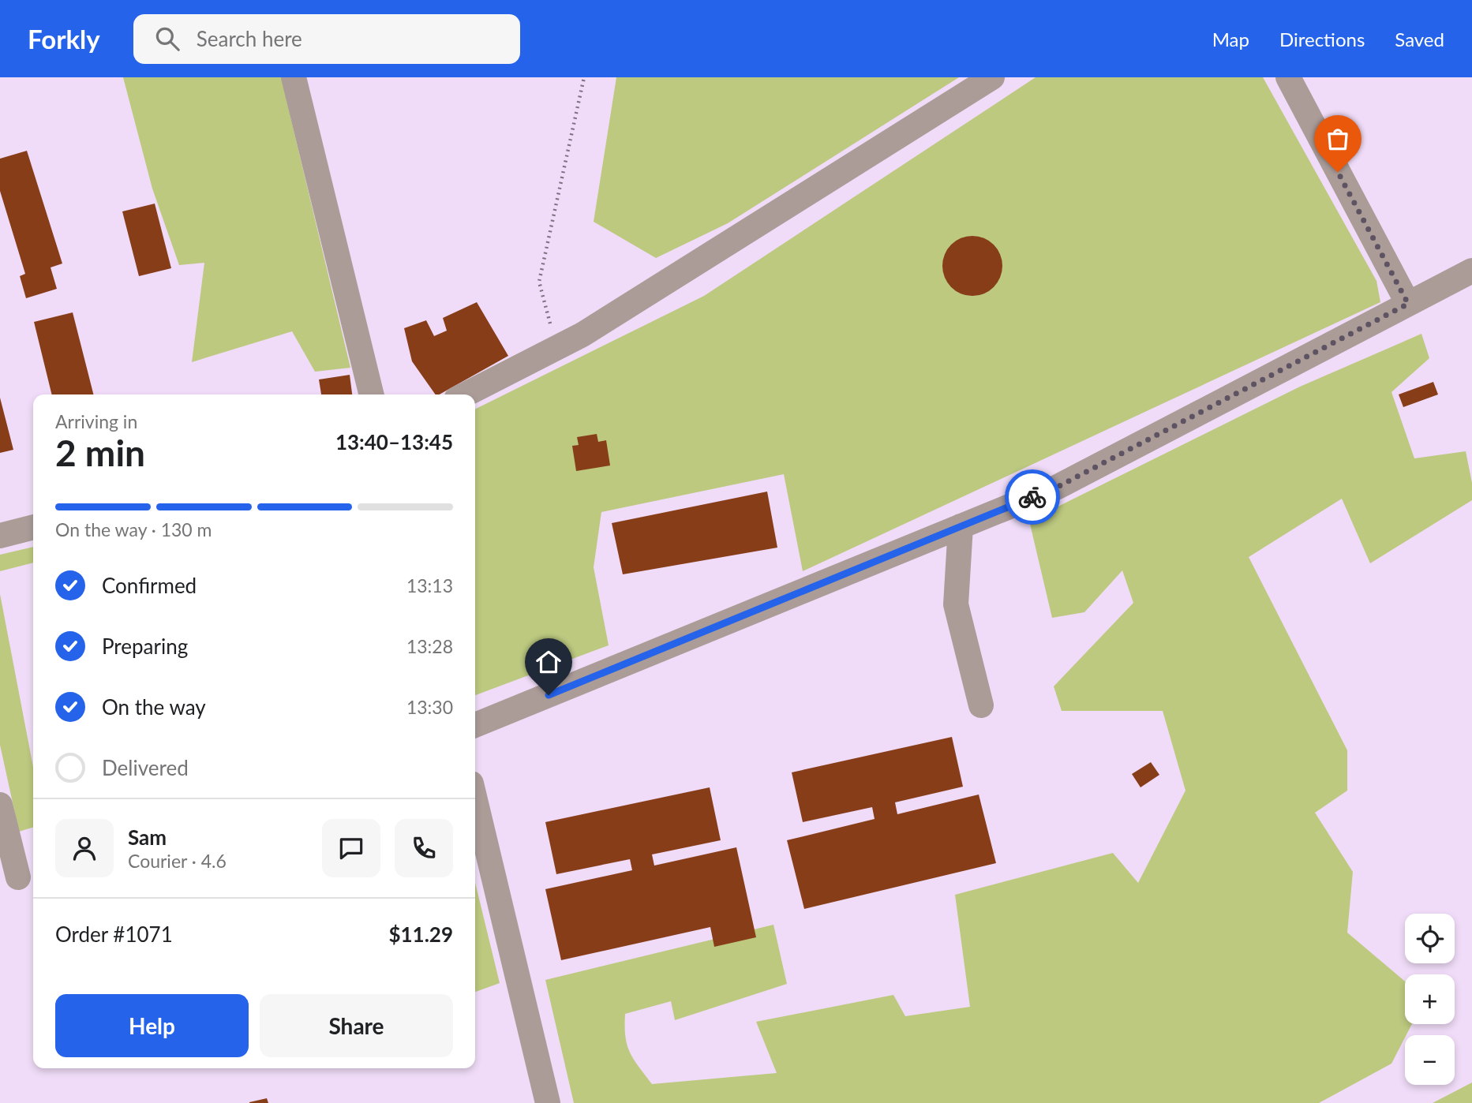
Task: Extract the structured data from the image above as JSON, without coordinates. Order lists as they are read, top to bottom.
{
  "page": {
    "header": "Forkly",
    "search": "Search here",
    "nav": ["Map", "Directions", "Saved"],
    "heading": ["2 min", "Arriving in", "13:40–13:45"],
    "panel": [
      "Sam",
      "Courier · 4.6",
      "Order #1071",
      "$11.29"
    ],
    "bar": "On the way · 130 m",
    "list": [
      ["Confirmed", "13:13"],
      ["Preparing", "13:28"],
      ["On the way", "13:30"],
      "Delivered"
    ],
    "map_buttons": ["+", "−"],
    "buttons": ["Help", "Share"]
  }
}
